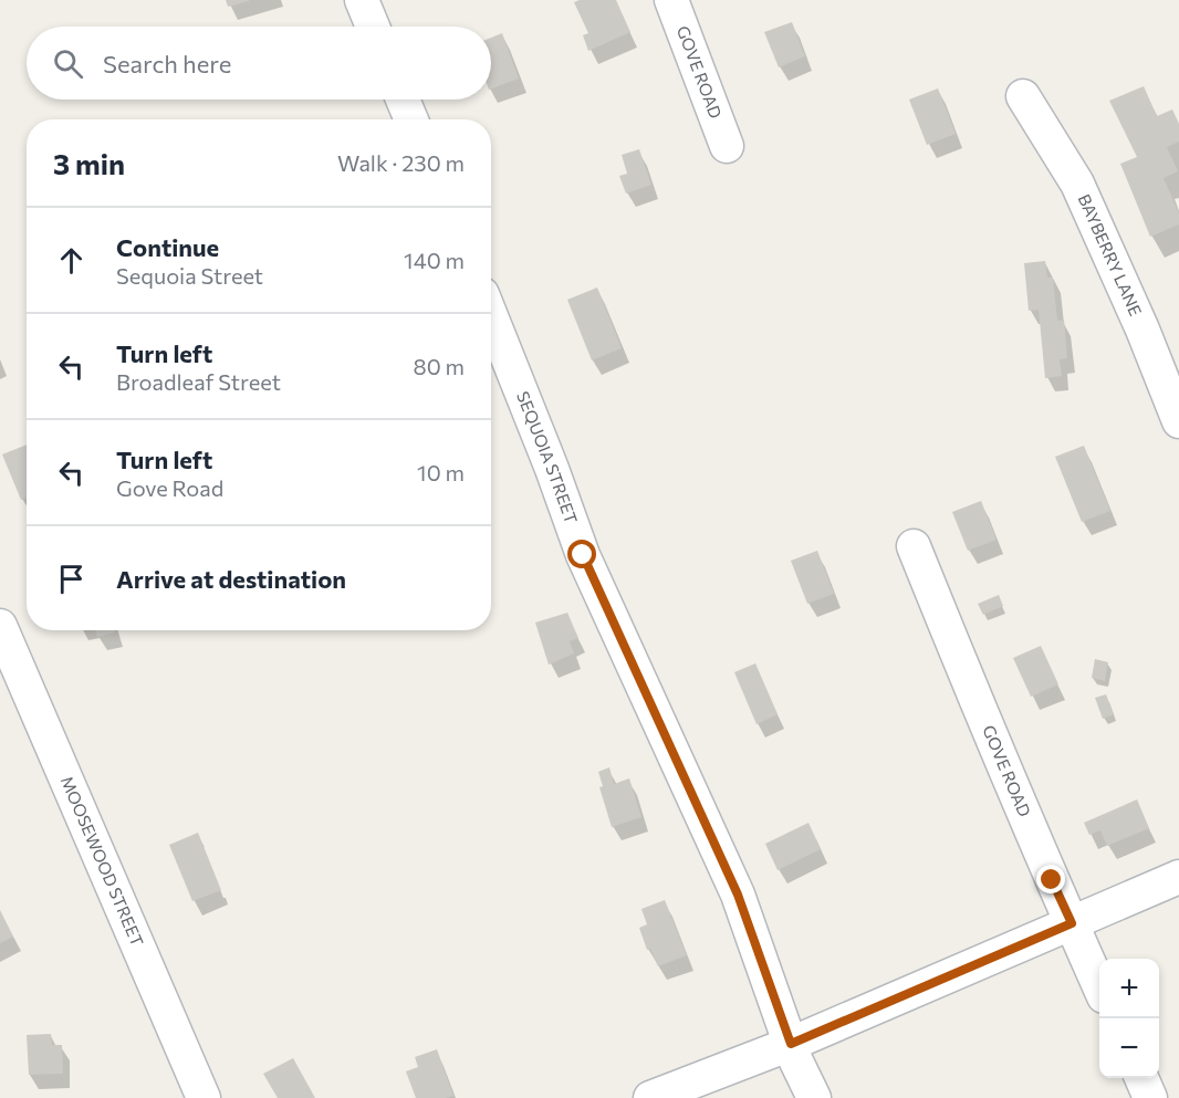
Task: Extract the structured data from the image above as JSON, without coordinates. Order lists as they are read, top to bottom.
{
  "streets": {
    "street": [
      "GOVE ROAD",
      "BAYBERRY LANE",
      "SEQUOIA STREET",
      "MOOSEWOOD STREET"
    ]
  },
  "page": {
    "search": "Search here",
    "heading": ["3 min", "Walk · 230 m"],
    "list": [
      ["Continue", "Sequoia Street", "140 m"],
      ["Turn left", "Broadleaf Street", "80 m"],
      ["Turn left", "Gove Road", "10 m"],
      "Arrive at destination"
    ],
    "map_buttons": ["+", "−"]
  }
}
